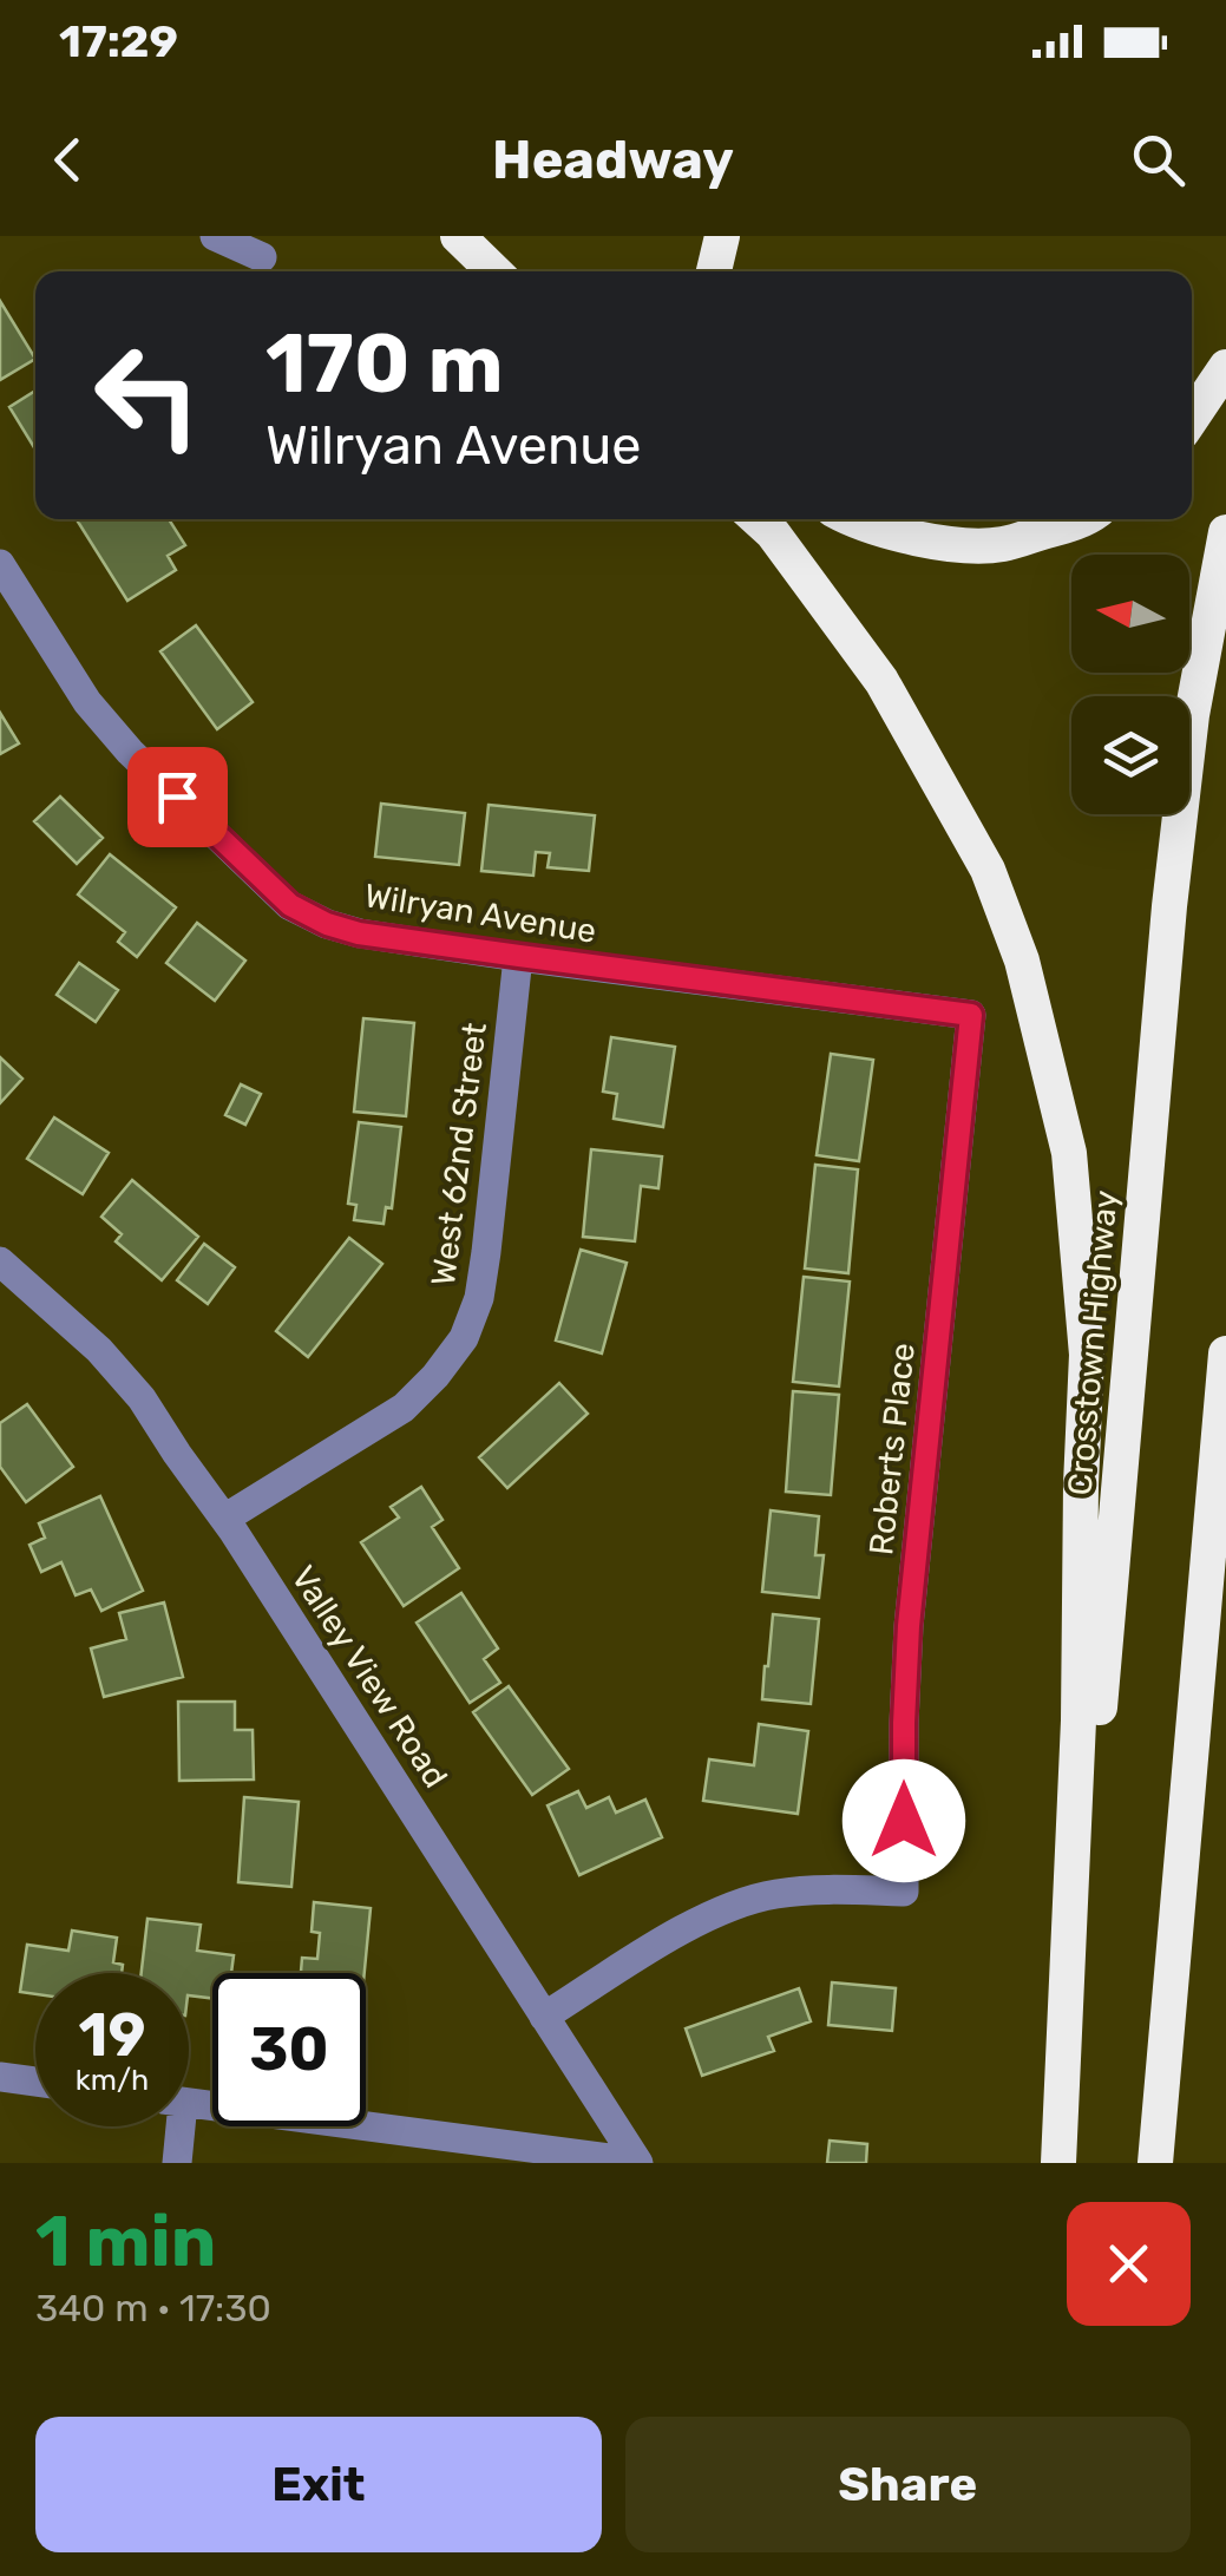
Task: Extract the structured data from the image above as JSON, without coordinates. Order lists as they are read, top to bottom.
{
  "streets": {
    "highway": ["Crosstown Highway"],
    "street": [
      "Wilryan Avenue",
      "West 62nd Street",
      "Roberts Place",
      "Valley View Road"
    ]
  },
  "crossings": [
    ["Wilryan Avenue", "West 62nd Street"],
    ["Wilryan Avenue", "Roberts Place"],
    ["West 62nd Street", "Valley View Road"],
    ["Roberts Place", "Valley View Road"]
  ],
  "north": "left",
  "page": {
    "status": "17:29",
    "header": "Headway",
    "turn": ["170 m", "Wilryan Avenue"],
    "speed": "19 km/h",
    "limit": "30",
    "heading": ["1 min", "340 m · 17:30"],
    "buttons": ["Exit", "Share"]
  }
}
